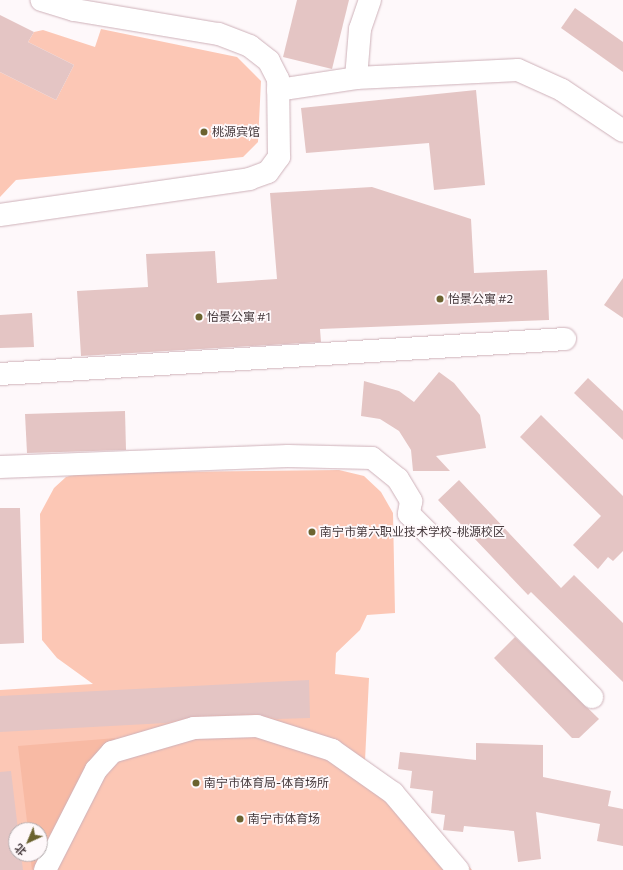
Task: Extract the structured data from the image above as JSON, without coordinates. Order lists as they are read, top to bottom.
{
  "places": [
    "桃源宾馆",
    "怡景公寓 #2",
    "怡景公寓 #1",
    "南宁市第六职业技术学校-桃源校区",
    "南宁市体育局-体育场所",
    "南宁市体育场"
  ],
  "north": "bottom left"
}
